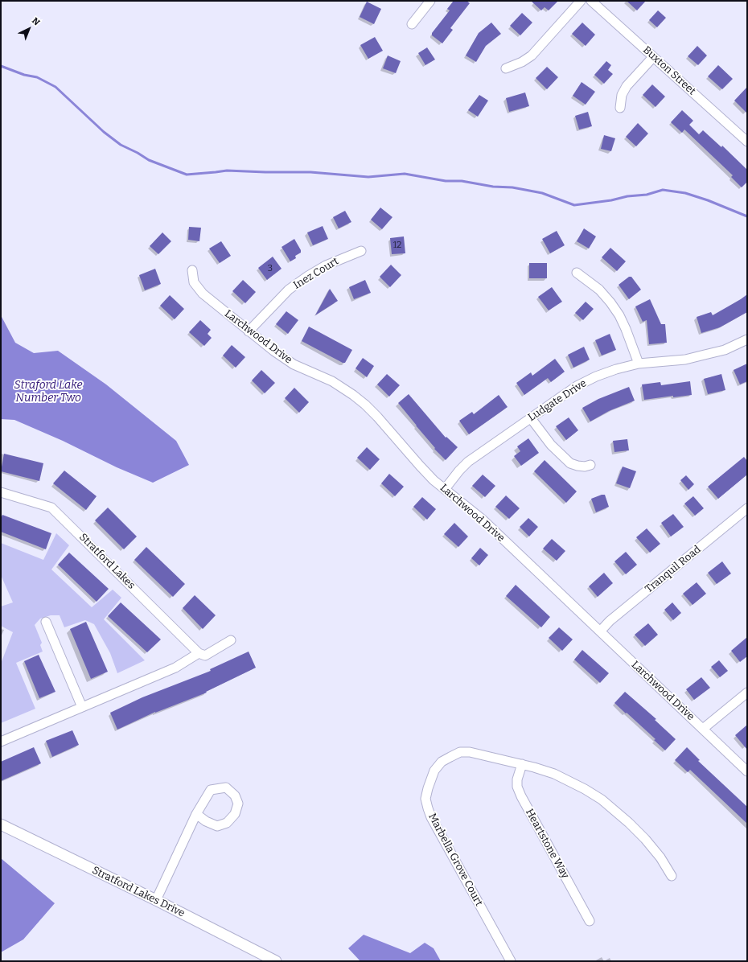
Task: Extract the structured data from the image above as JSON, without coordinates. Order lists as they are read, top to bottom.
{
  "streets": {
    "street": [
      "Buxton Street",
      "Inez Court",
      "Larchwood Drive",
      "Ludgate Drive",
      "Stratford Lakes",
      "Tranquil Road",
      "Heartstone Way",
      "Marbella Grove Court",
      "Stratford Lakes Drive"
    ]
  },
  "crossings": [
    ["Inez Court", "Larchwood Drive"],
    ["Larchwood Drive", "Ludgate Drive"],
    ["Larchwood Drive", "Tranquil Road"],
    ["Heartstone Way", "Marbella Grove Court"]
  ],
  "water": ["Straford Lake Number Two"],
  "house_numbers": ["12", "3"],
  "north": "top right"
}
